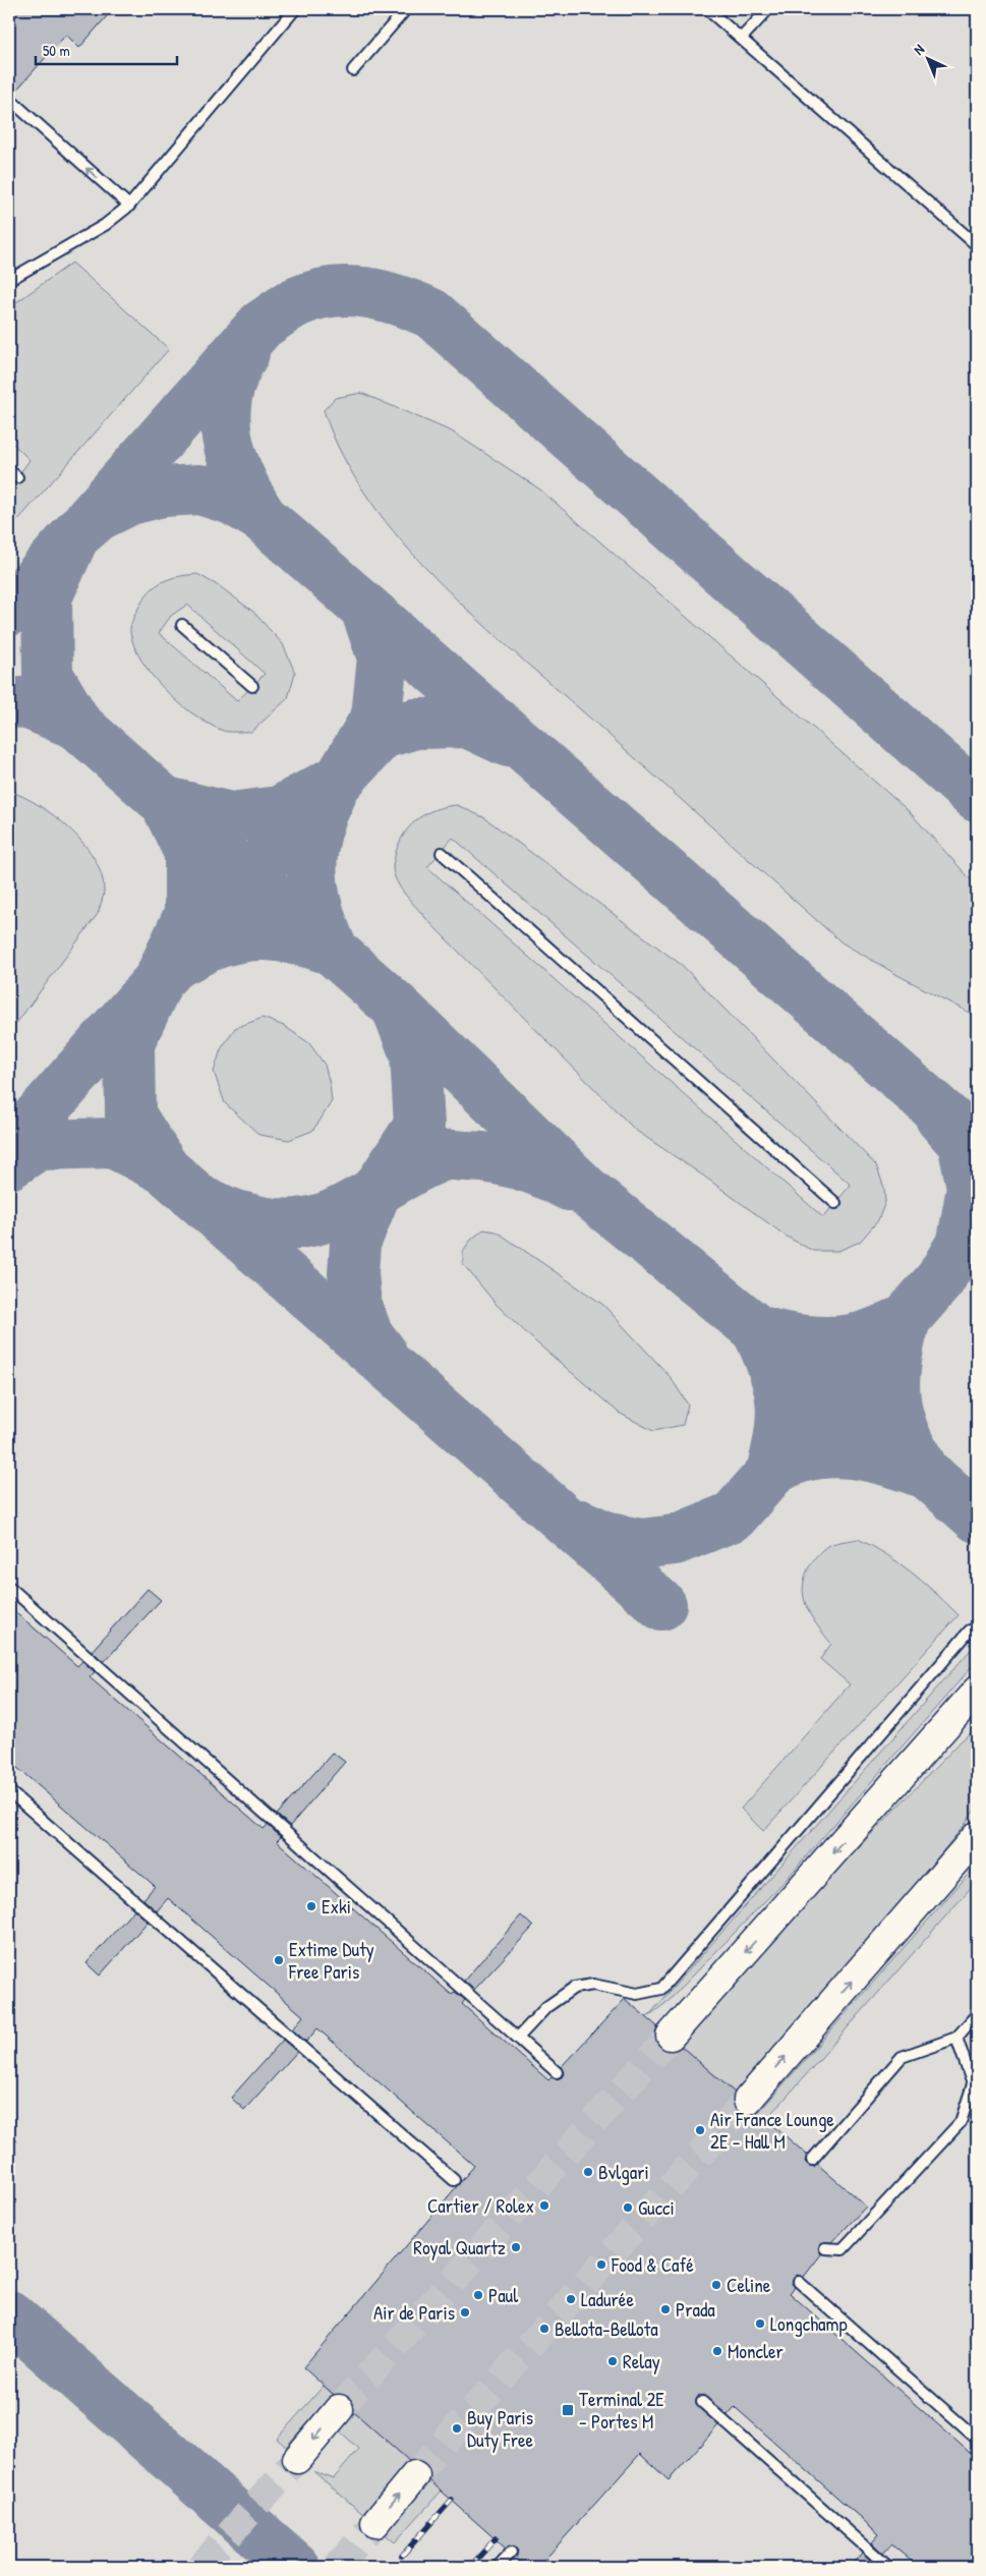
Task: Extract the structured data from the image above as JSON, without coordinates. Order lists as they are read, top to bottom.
{
  "places": {
    "other": [
      "Exki",
      "Extime Duty Free Paris",
      "Air France Lounge 2E - Hall M",
      "Bvlgari",
      "Cartier / Rolex",
      "Gucci",
      "Royal Quartz",
      "Food & Café",
      "Celine",
      "Paul",
      "Ladurée",
      "Prada",
      "Air de Paris",
      "Longchamp",
      "Bellota-Bellota",
      "Moncler",
      "Relay",
      "Buy Paris Duty Free"
    ],
    "transit": ["Terminal 2E - Portes M"]
  },
  "scale_bar": "50 m",
  "north": "top left"
}
